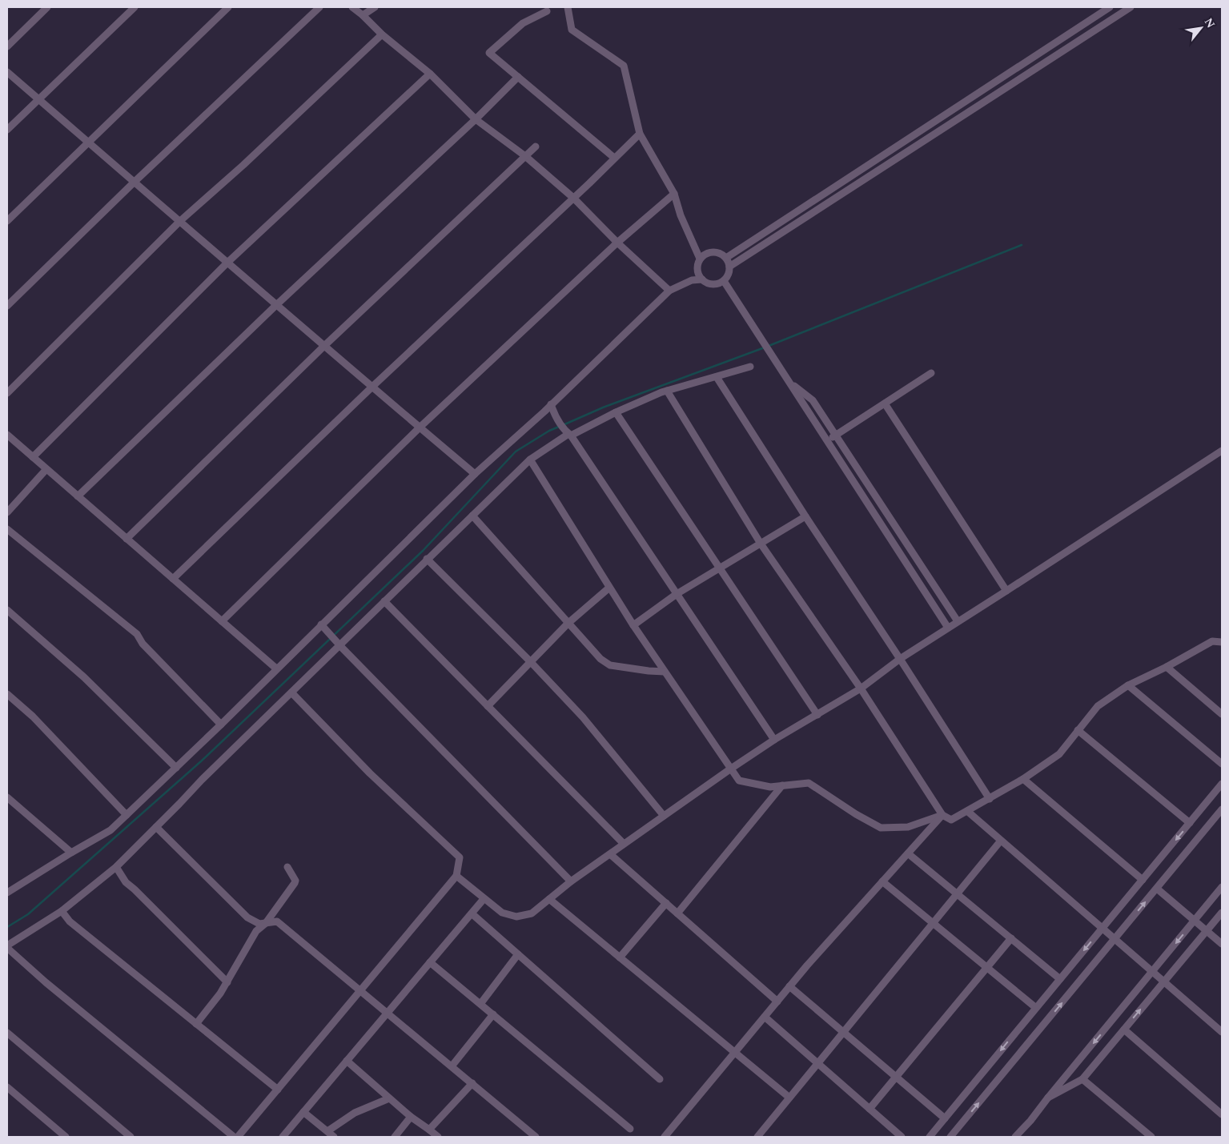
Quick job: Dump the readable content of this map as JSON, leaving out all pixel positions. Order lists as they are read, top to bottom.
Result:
{
  "north": "top right"
}
